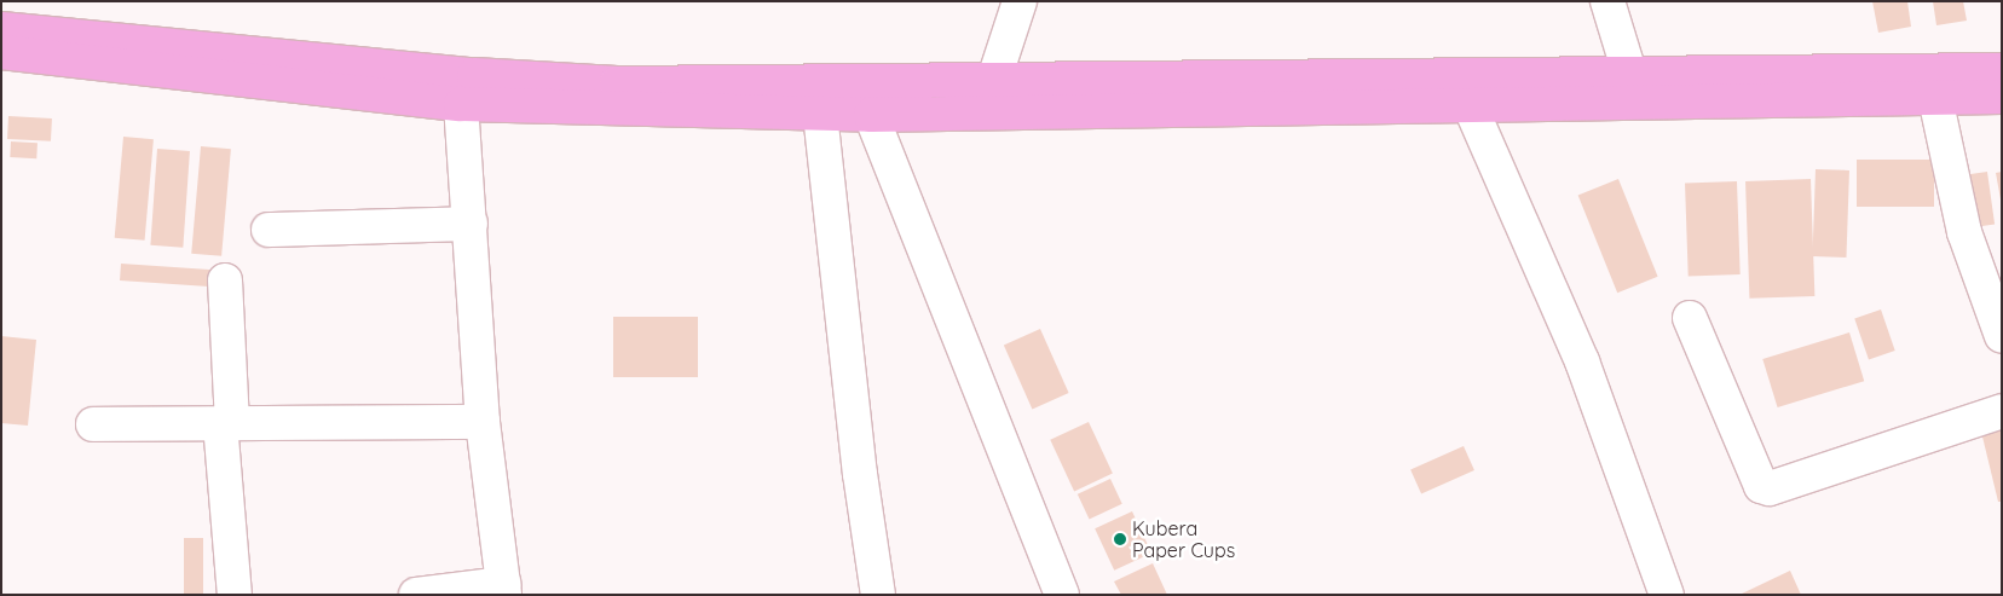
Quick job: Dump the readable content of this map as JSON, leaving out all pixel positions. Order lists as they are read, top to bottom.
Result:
{
  "places": ["Kubera Paper Cups"]
}
